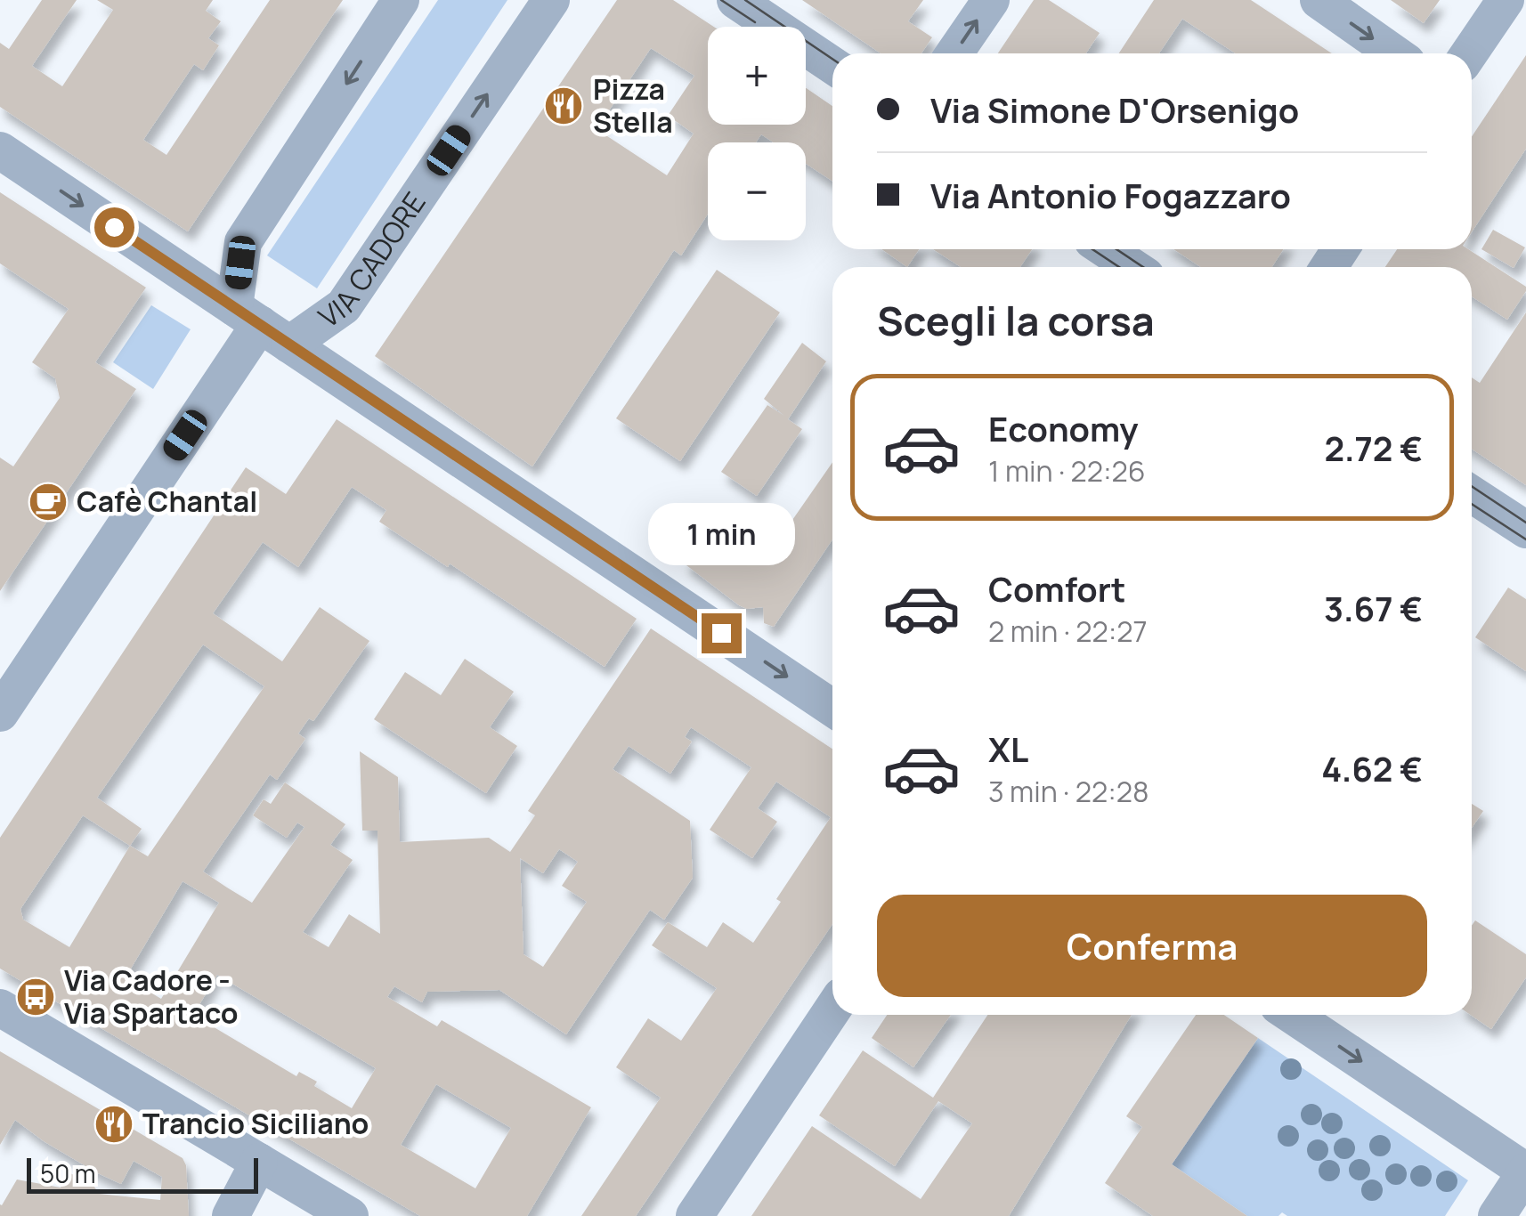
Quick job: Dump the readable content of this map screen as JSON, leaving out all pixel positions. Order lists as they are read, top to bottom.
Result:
{
  "streets": {
    "street": ["VIA CADORE"]
  },
  "places": {
    "restaurant": ["Pizza Stella", "Trancio Siciliano"],
    "cafe": ["Cafè Chantal"],
    "bus stop": ["Via Cadore - Via Spartaco"]
  },
  "scale_bar": "50 m",
  "page": {
    "map_buttons": ["+", "−"],
    "banner": ["Via Simone D'Orsenigo", "Via Antonio Fogazzaro"],
    "heading": "Scegli la corsa",
    "list": [
      {
        "name": "Economy",
        "note": "1 min · 22:26",
        "value": "2.72 €"
      },
      {
        "name": "Comfort",
        "note": "2 min · 22:27",
        "value": "3.67 €"
      },
      {
        "name": "XL",
        "note": "3 min · 22:28",
        "value": "4.62 €"
      }
    ],
    "bubble": "1 min",
    "buttons": "Conferma",
    "scale": "50 m"
  }
}
